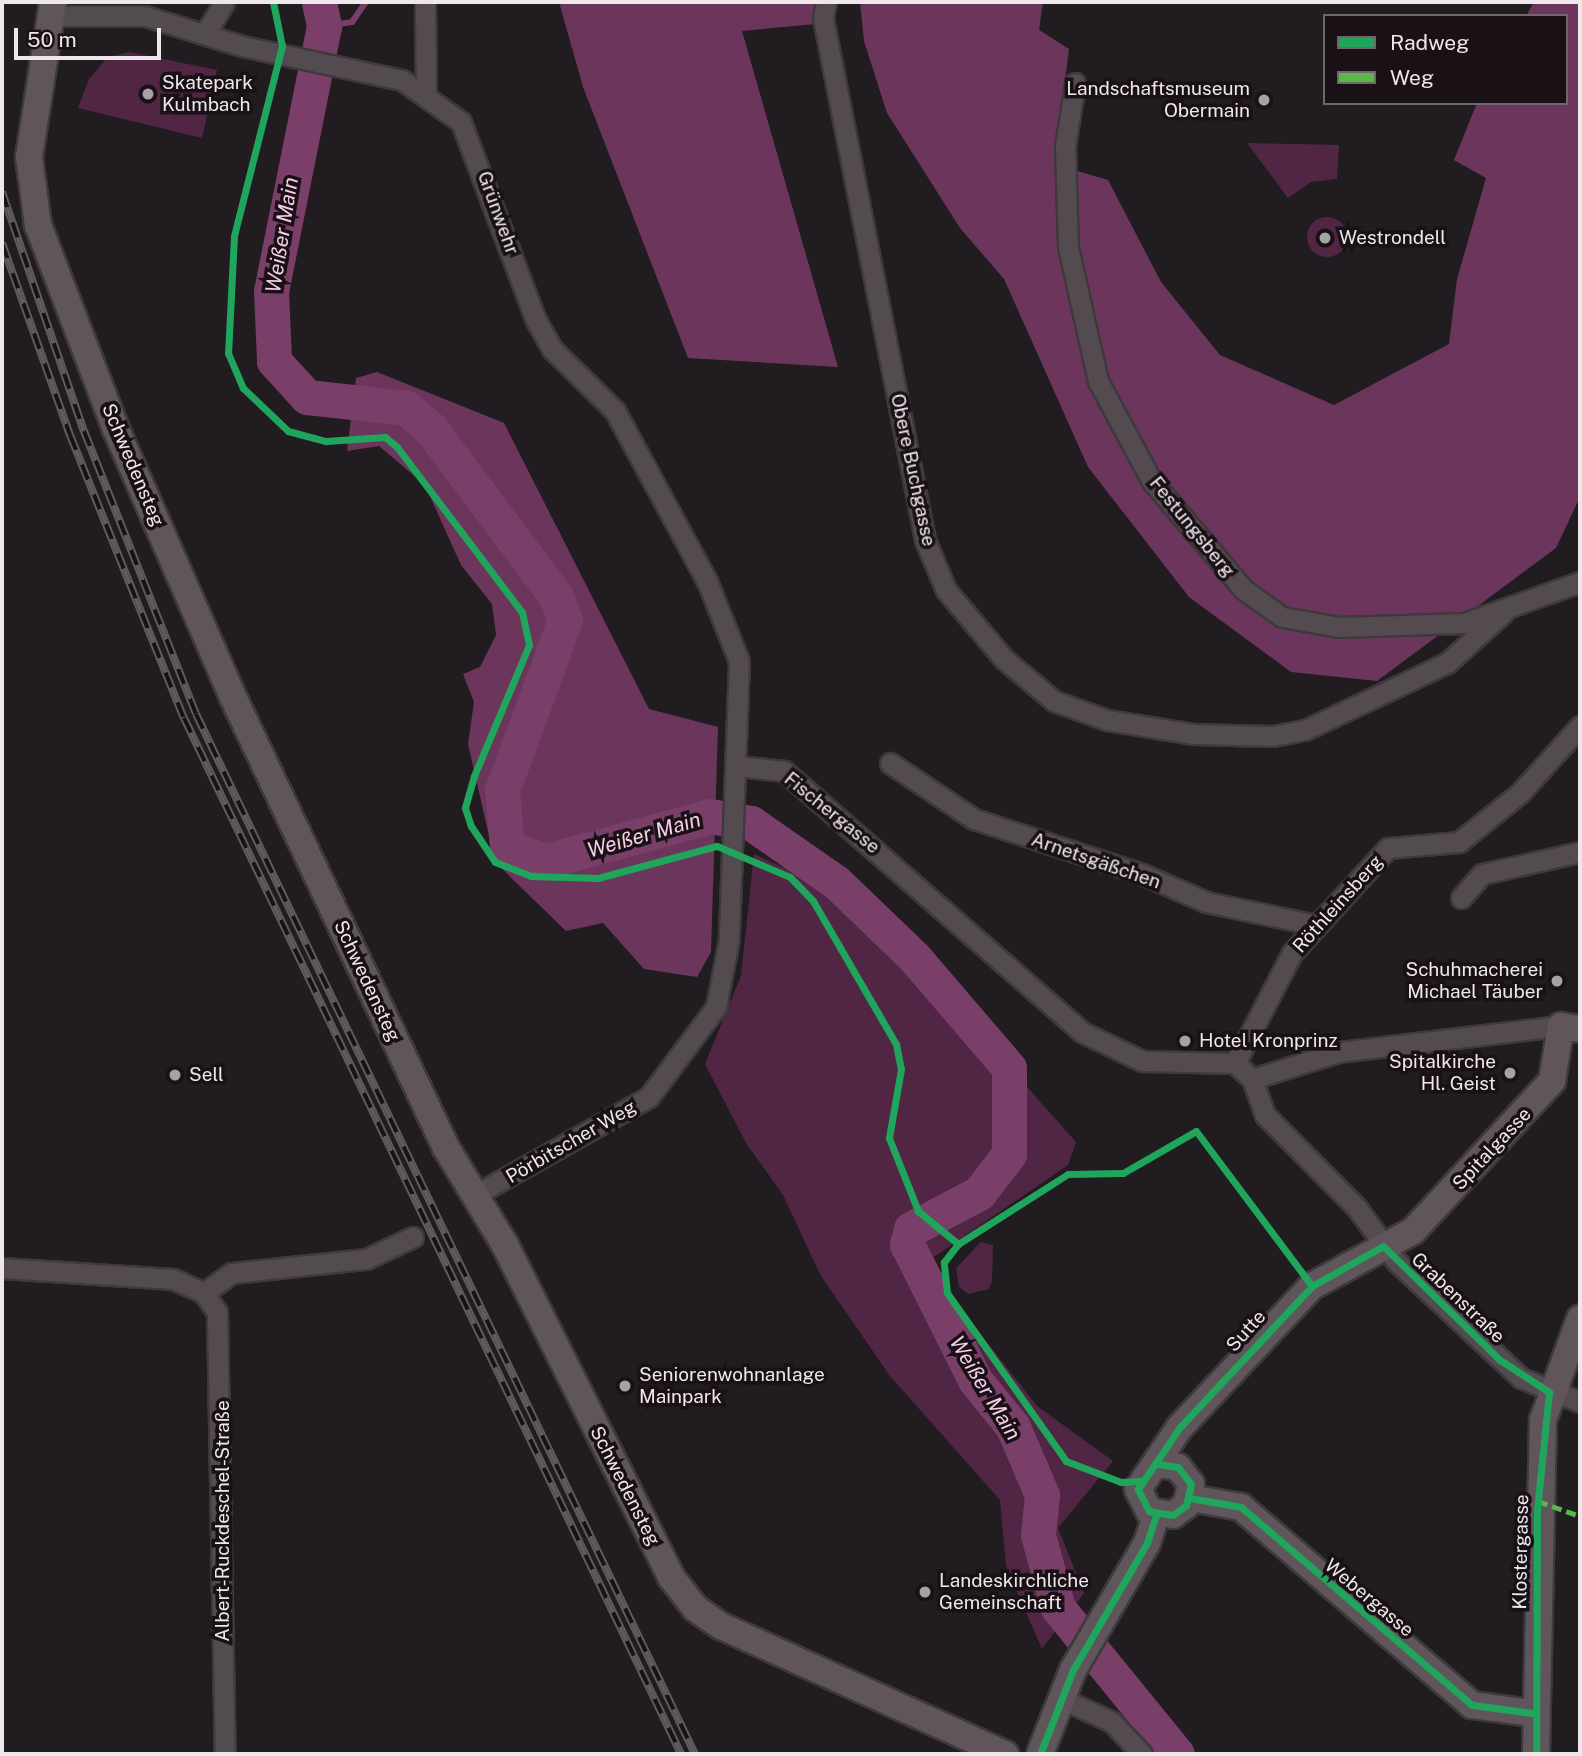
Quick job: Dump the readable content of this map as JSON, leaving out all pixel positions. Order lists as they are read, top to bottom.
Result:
{
  "streets": {
    "street": [
      "Grünwehr",
      "Schwedensteg",
      "Obere Buchgasse",
      "Festungsberg",
      "Fischergasse",
      "Arnetsgäßchen",
      "Röthleinsberg",
      "Pörbitscher Weg",
      "Spitalgasse",
      "Grabenstraße",
      "Sutte",
      "Albert-Ruckdeschel-Straße",
      "Klostergasse",
      "Webergasse"
    ]
  },
  "crossings": [
    ["Grünwehr", "Fischergasse"],
    ["Grünwehr", "Pörbitscher Weg"],
    ["Schwedensteg", "Pörbitscher Weg"],
    ["Obere Buchgasse", "Festungsberg"],
    ["Fischergasse", "Röthleinsberg"],
    ["Fischergasse", "Pörbitscher Weg"],
    ["Fischergasse", "Grabenstraße"],
    ["Arnetsgäßchen", "Röthleinsberg"],
    ["Röthleinsberg", "Grabenstraße"],
    ["Spitalgasse", "Grabenstraße"],
    ["Spitalgasse", "Sutte"],
    ["Grabenstraße", "Sutte"],
    ["Grabenstraße", "Klostergasse"],
    ["Sutte", "Webergasse"],
    ["Klostergasse", "Webergasse"]
  ],
  "water": ["Weißer Main"],
  "places": [
    "Skatepark Kulmbach",
    "Landschaftsmuseum Obermain",
    "Westrondell",
    "Schuhmacherei Michael Täuber",
    "Hotel Kronprinz",
    "Spitalkirche Hl. Geist",
    "Sell",
    "Seniorenwohnanlage Mainpark",
    "Landeskirchliche Gemeinschaft"
  ],
  "legend": ["Radweg", "Weg"],
  "scale_bar": "50 m"
}
